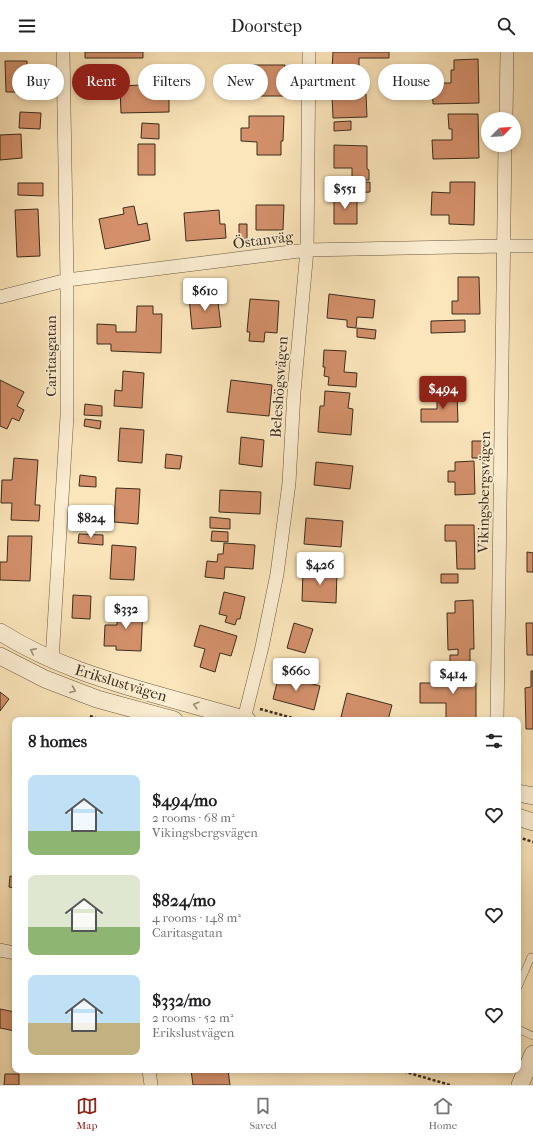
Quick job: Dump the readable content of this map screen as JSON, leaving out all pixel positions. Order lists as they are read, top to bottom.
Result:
{
  "streets": {
    "street": [
      "Östanväg",
      "Caritasgatan",
      "Beleshögsvägen",
      "Vikingsbergsvägen",
      "Erikslustvägen"
    ]
  },
  "crossings": [
    ["Östanväg", "Caritasgatan"],
    ["Östanväg", "Beleshögsvägen"],
    ["Östanväg", "Vikingsbergsvägen"],
    ["Caritasgatan", "Erikslustvägen"]
  ],
  "north": "top right",
  "page": {
    "header": "Doorstep",
    "chip": [
      "Buy",
      "Rent",
      "Filters",
      "New",
      "Apartment",
      "House"
    ],
    "price": [
      "$551",
      "$610",
      "$494",
      "$824",
      "$426",
      "$332",
      "$660",
      "$414"
    ],
    "heading": "8 homes",
    "list": [
      {
        "name": "$494/mo",
        "note": "2 rooms · 68 m² · Vikingsbergsvägen"
      },
      {
        "name": "$824/mo",
        "note": "4 rooms · 148 m² · Caritasgatan"
      },
      {
        "name": "$332/mo",
        "note": "2 rooms · 52 m² · Erikslustvägen"
      }
    ],
    "tabs": ["Map", "Saved", "Home"]
  }
}
